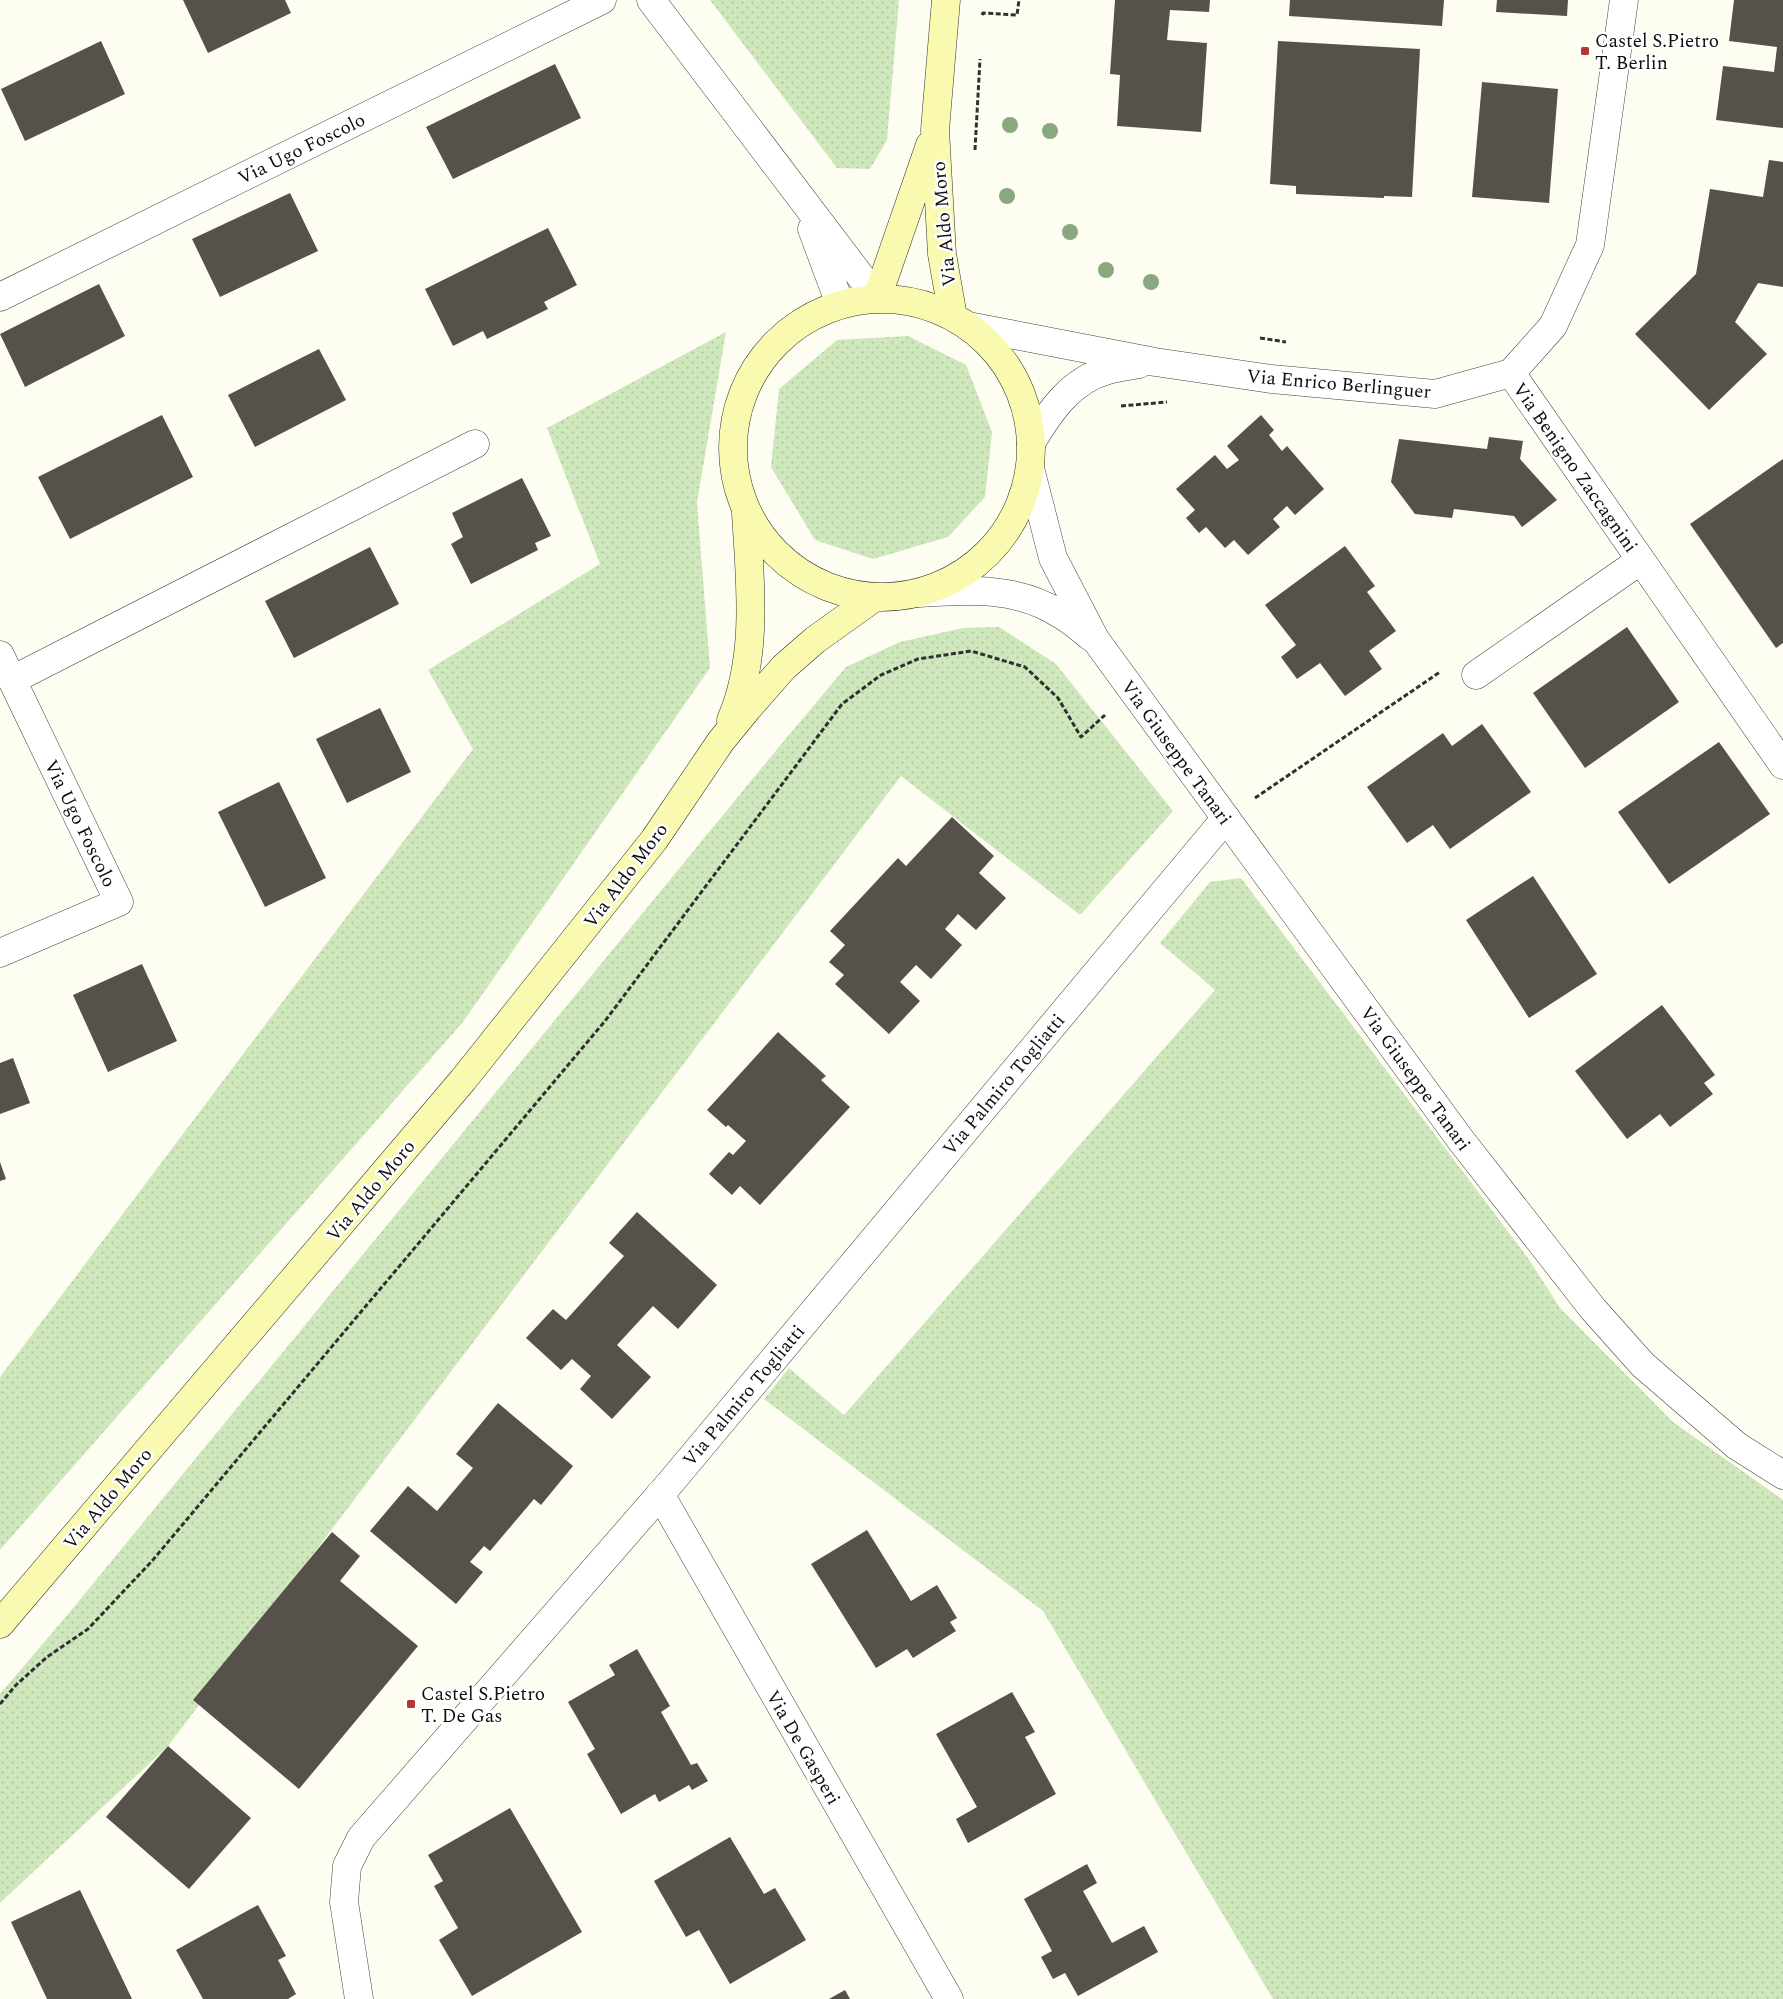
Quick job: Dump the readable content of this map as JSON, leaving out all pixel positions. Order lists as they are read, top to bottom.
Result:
{
  "streets": {
    "main road": ["Via Aldo Moro"],
    "street": [
      "Via Ugo Foscolo",
      "Via Enrico Berlinguer",
      "Via Benigno Zaccagnini",
      "Via Giuseppe Tanari",
      "Via Palmiro Togliatti",
      "Via De Gasperi"
    ]
  },
  "crossings": [
    ["Via Aldo Moro", "Via Enrico Berlinguer"],
    ["Via Enrico Berlinguer", "Via Benigno Zaccagnini"],
    ["Via Enrico Berlinguer", "Via Giuseppe Tanari"],
    ["Via Giuseppe Tanari", "Via Palmiro Togliatti"],
    ["Via Palmiro Togliatti", "Via De Gasperi"]
  ],
  "places": {
    "transit": ["Castel S.Pietro T. Berlin", "Castel S.Pietro T. De Gas"]
  }
}
